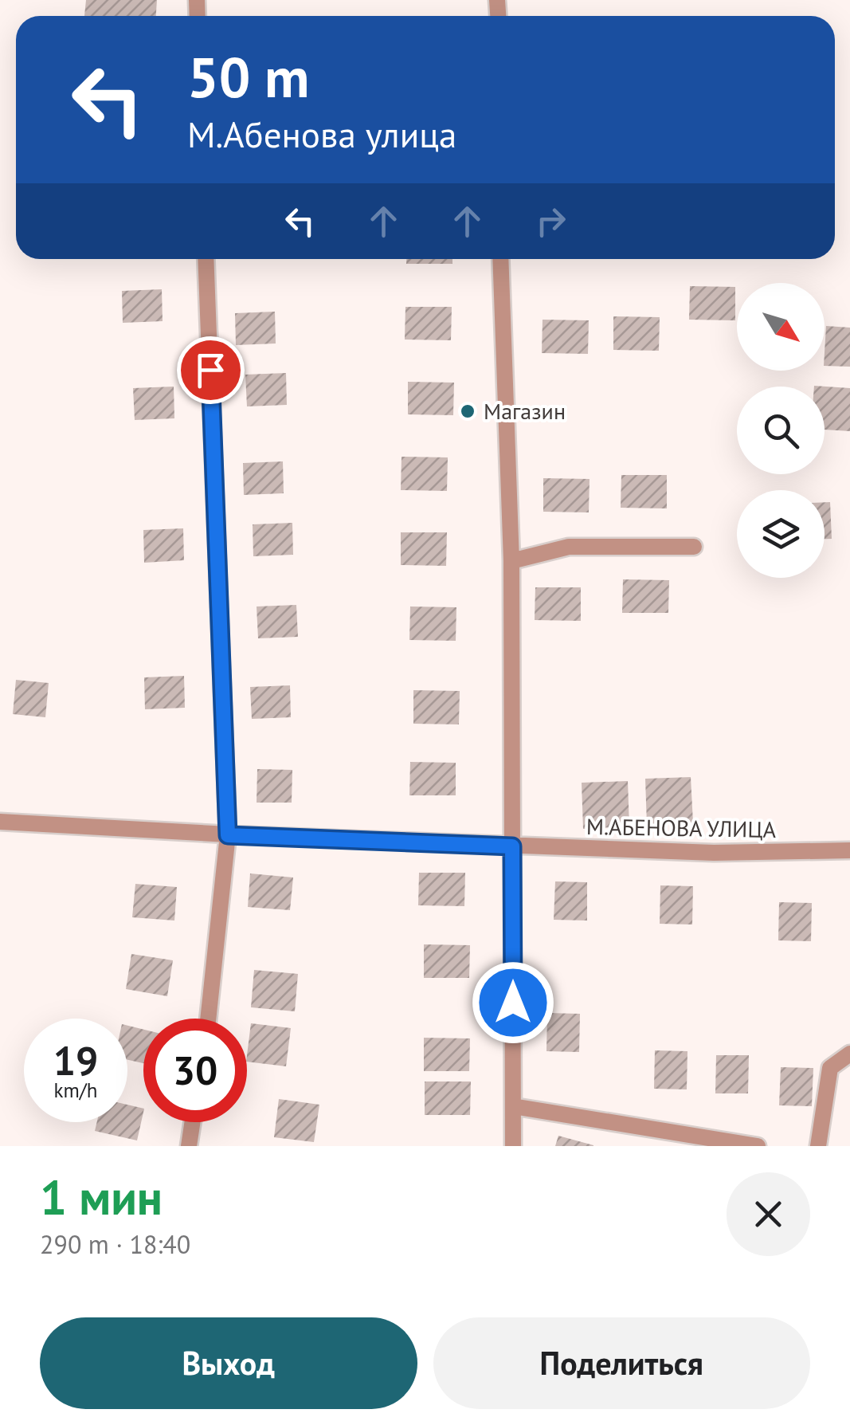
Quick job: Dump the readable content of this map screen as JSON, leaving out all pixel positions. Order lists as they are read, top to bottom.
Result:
{
  "streets": {
    "street": ["М.АБЕНОВА УЛИЦА"]
  },
  "places": ["Магазин"],
  "north": "bottom right",
  "page": {
    "turn": ["50 m", "М.Абенова улица"],
    "speed": "19 km/h",
    "limit": "30",
    "heading": ["1 мин", "290 m · 18:40"],
    "buttons": ["Выход", "Поделиться"]
  }
}
